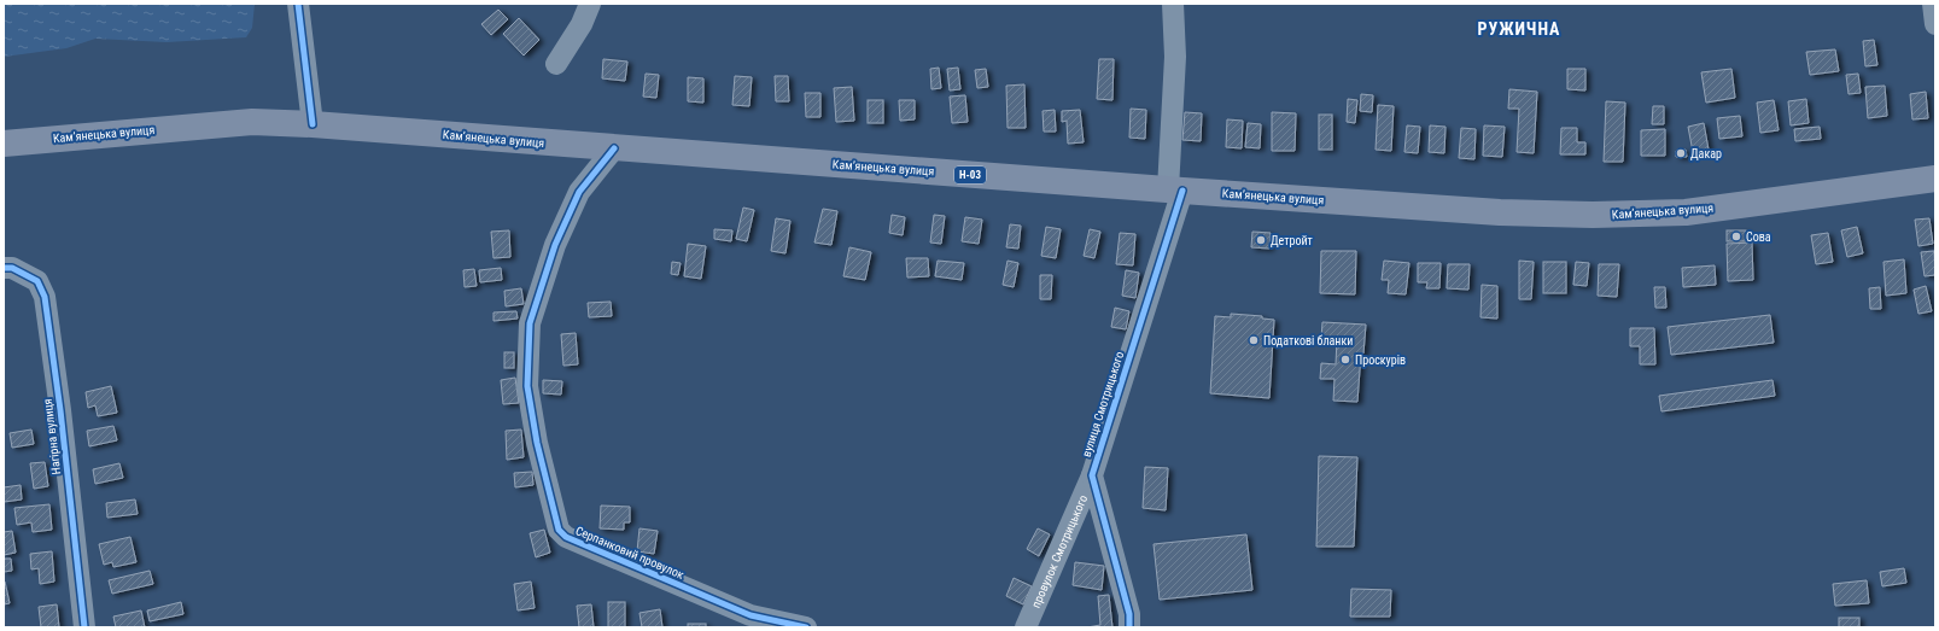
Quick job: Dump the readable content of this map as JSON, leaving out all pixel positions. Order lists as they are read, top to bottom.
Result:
{
  "streets": {
    "main road": ["Камʼянецька вулиця", "Н-03"],
    "street": [
      "вулиця Смотрицького",
      "Нагірна вулиця",
      "провулок Смотрицького",
      "Серпанковий провулок"
    ]
  },
  "crossings": [
    ["Камʼянецька вулиця", "вулиця Смотрицького"],
    ["Камʼянецька вулиця", "Серпанковий провулок"],
    ["вулиця Смотрицького", "провулок Смотрицького"]
  ],
  "districts": ["РУЖИЧНА"],
  "places": [
    "Дакар",
    "Сова",
    "Детройт",
    "Податкові бланки",
    "Проскурів"
  ]
}
